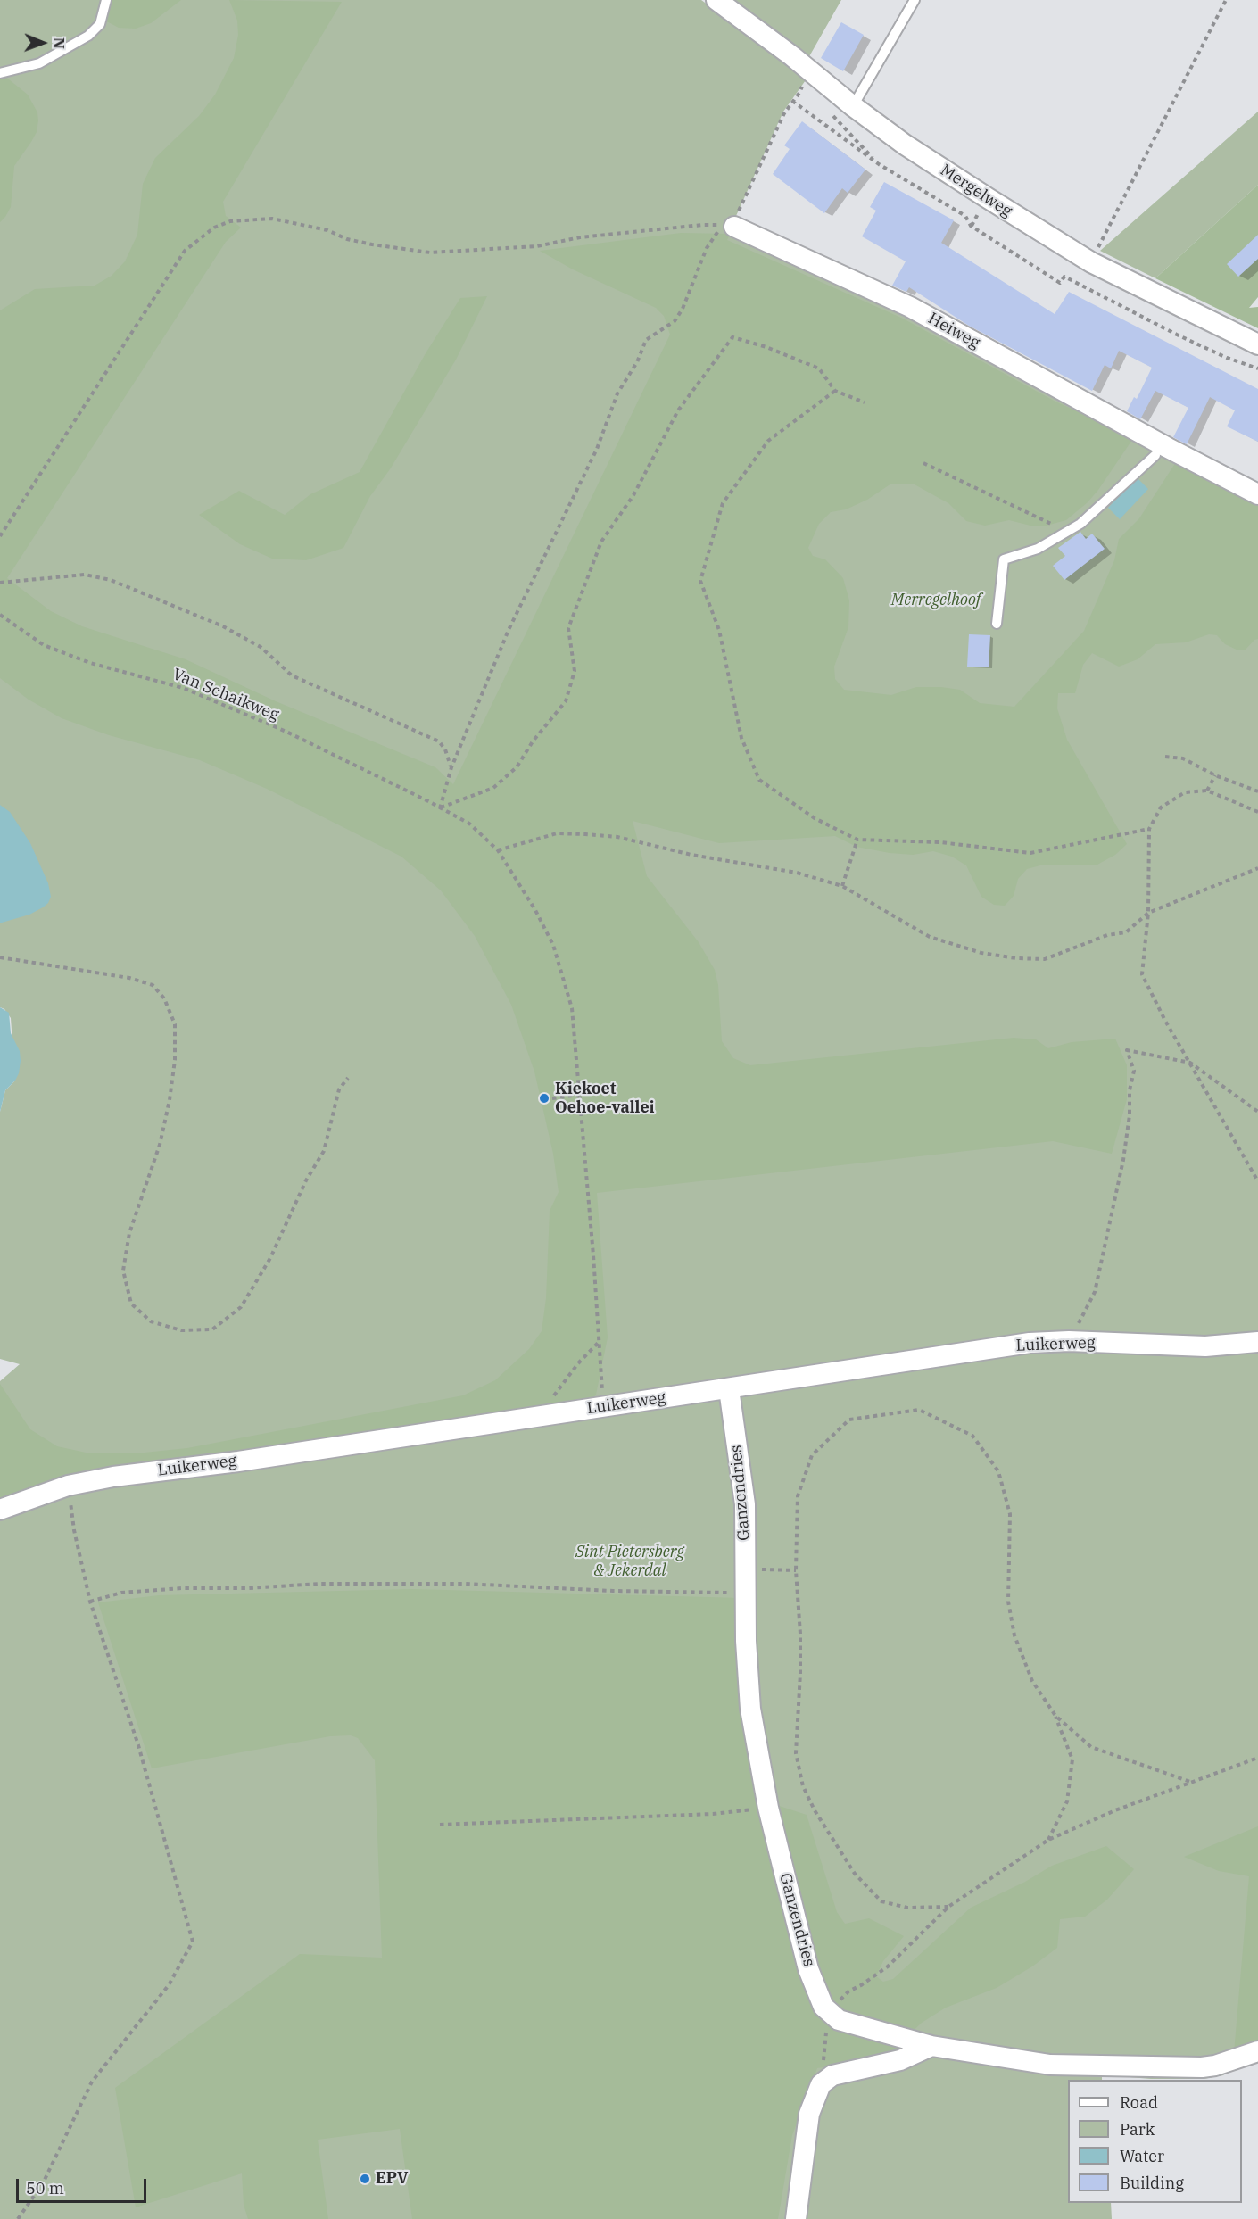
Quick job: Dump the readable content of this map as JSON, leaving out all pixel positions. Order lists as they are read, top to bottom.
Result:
{
  "streets": {
    "street": [
      "Mergelweg",
      "Heiweg",
      "Luikerweg",
      "Ganzendries"
    ],
    "path": ["Van Schaikweg"]
  },
  "crossings": [
    ["Van Schaikweg", "Luikerweg"],
    ["Luikerweg", "Ganzendries"]
  ],
  "parks": ["Merregelhoof", "Sint Pietersberg & Jekerdal"],
  "places": ["Kiekoet Oehoe-vallei", "EPV"],
  "legend": [
    "Road",
    "Park",
    "Water",
    "Building"
  ],
  "scale_bar": "50 m",
  "north": "right"
}
